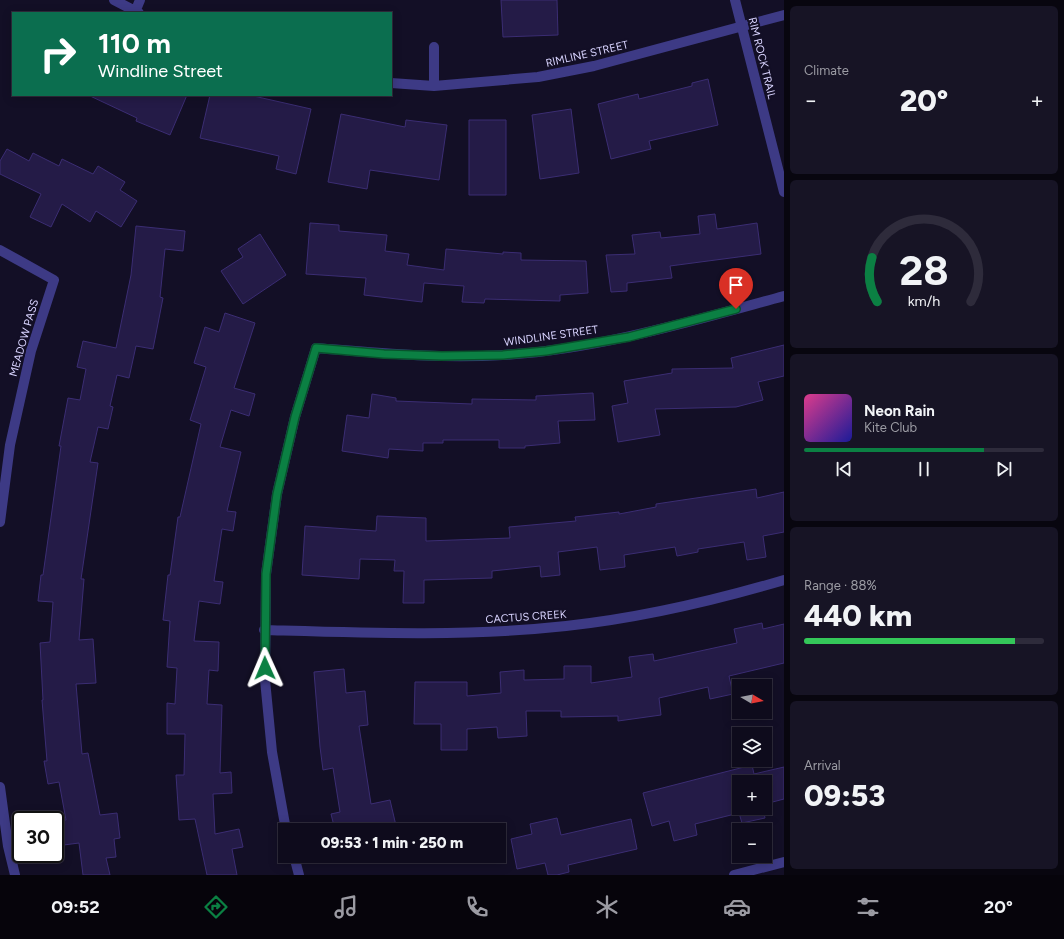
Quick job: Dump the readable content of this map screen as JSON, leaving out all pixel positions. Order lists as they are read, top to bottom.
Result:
{
  "streets": {
    "street": [
      "RIMLINE STREET",
      "RIM ROCK TRAIL",
      "WINDLINE STREET",
      "MEADOW PASS",
      "CACTUS CREEK"
    ]
  },
  "crossings": [
    ["RIMLINE STREET", "RIM ROCK TRAIL"],
    ["WINDLINE STREET", "CACTUS CREEK"]
  ],
  "north": "right",
  "page": {
    "tile": [
      "Climate",
      ["Range · 88%", "440 km"],
      ["Arrival", "09:53"]
    ],
    "turn": ["110 m", "Windline Street"],
    "heat": ["−", "20°", "+"],
    "song": ["Neon Rain", "Kite Club"],
    "map_buttons": ["+", "−"],
    "limit": "30",
    "trip": "09:53 · 1 min · 250 m",
    "tabs": ["09:52", "20°"],
    "gauge": ["28", "km/h"]
  }
}
